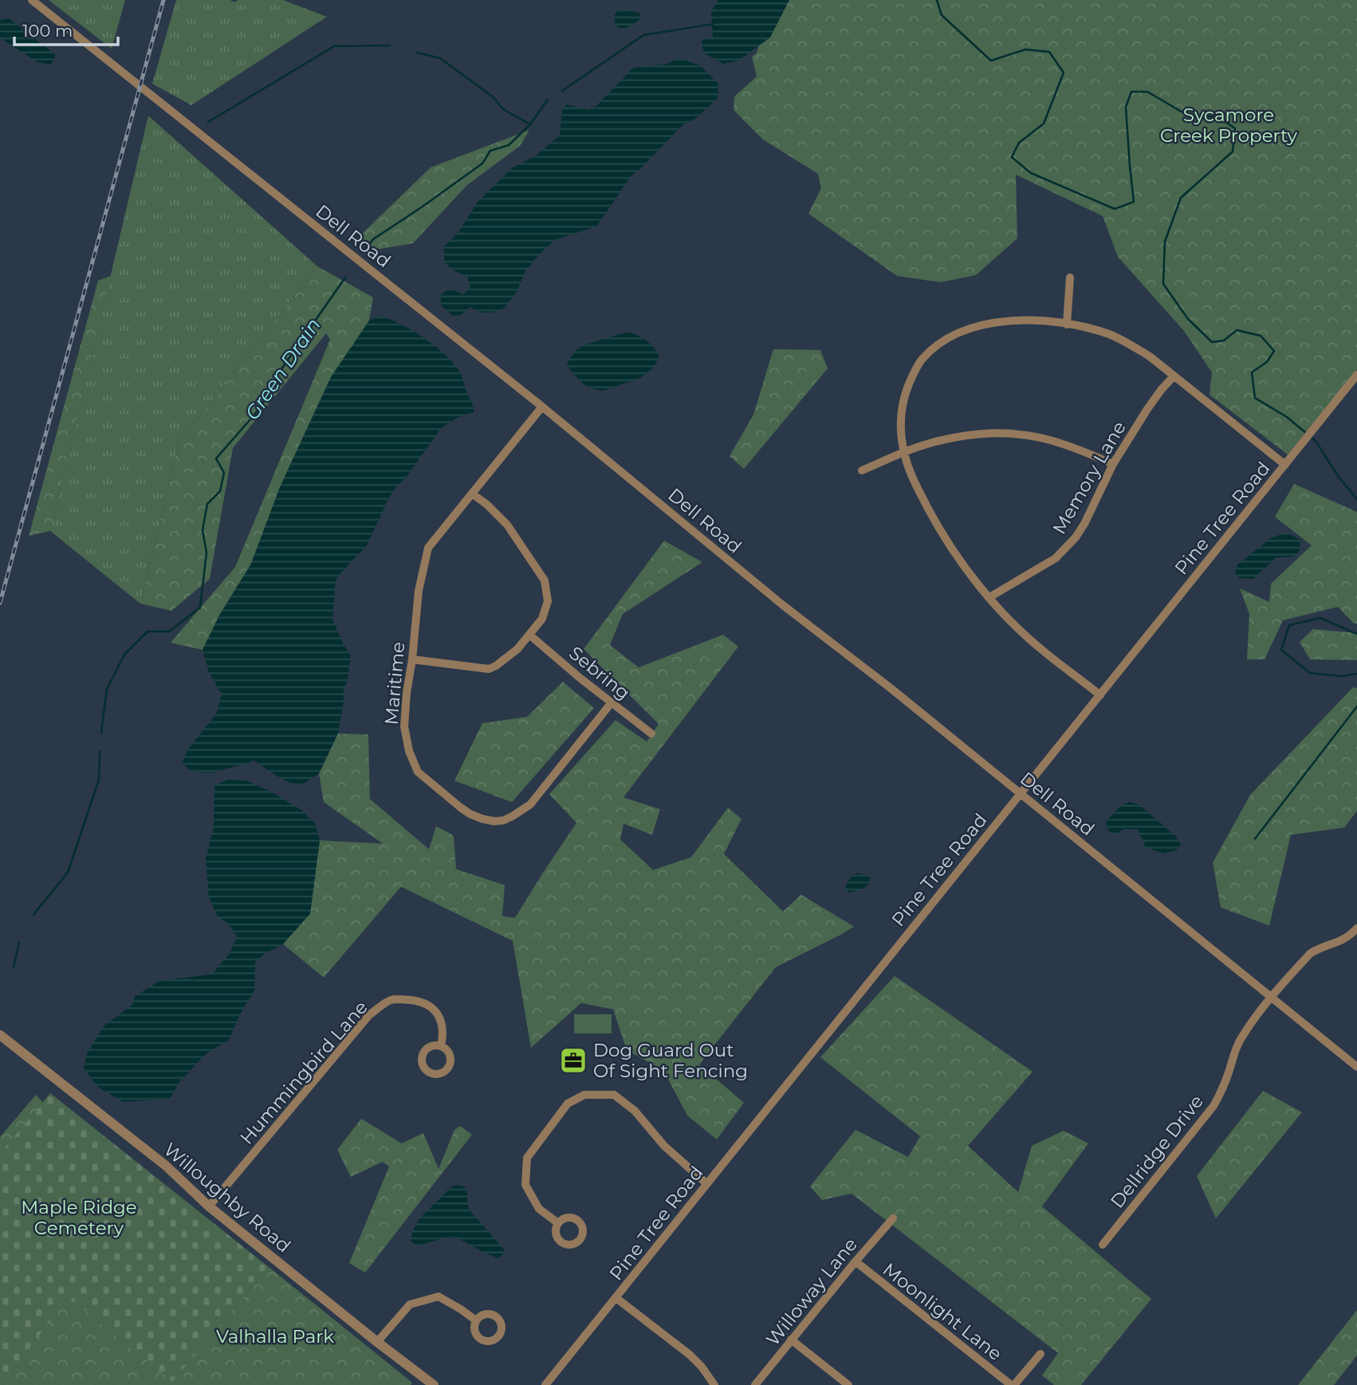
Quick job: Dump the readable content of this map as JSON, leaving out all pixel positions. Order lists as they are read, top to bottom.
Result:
{
  "streets": {
    "street": [
      "Dell Road",
      "Memory Lane",
      "Pine Tree Road",
      "Sebring",
      "Maritime",
      "Hummingbird Lane",
      "Dellridge Drive",
      "Willoughby Road",
      "Willoway Lane",
      "Moonlight Lane"
    ]
  },
  "crossings": [
    ["Dell Road", "Pine Tree Road"],
    ["Dell Road", "Maritime"],
    ["Dell Road", "Dellridge Drive"],
    ["Sebring", "Maritime"],
    ["Hummingbird Lane", "Willoughby Road"],
    ["Willoway Lane", "Moonlight Lane"]
  ],
  "water": ["Green Drain"],
  "parks": ["Sycamore Creek Property", "Maple Ridge Cemetery", "Valhalla Park"],
  "places": {
    "office": ["Dog Guard Out Of Sight Fencing"]
  },
  "scale_bar": "100 m"
}
